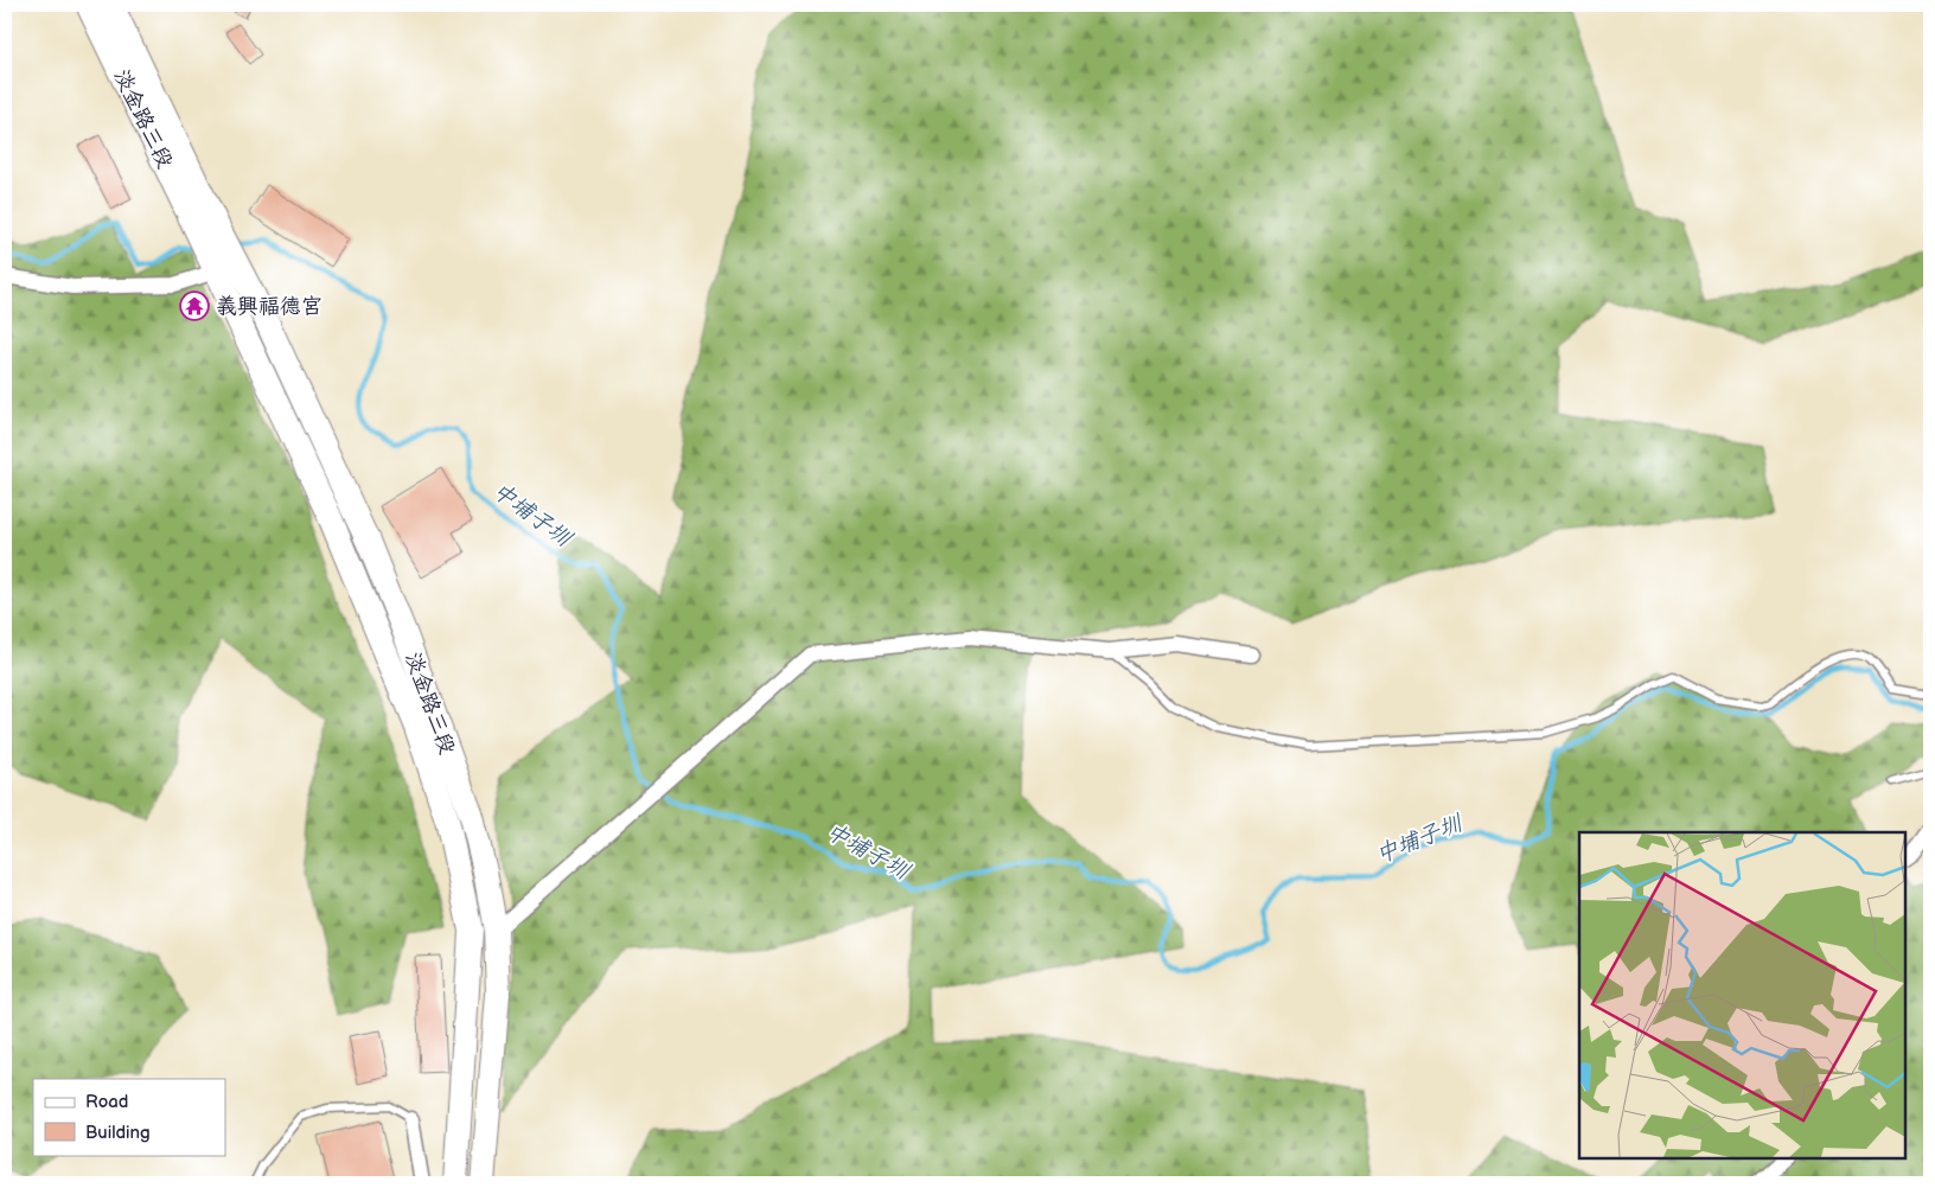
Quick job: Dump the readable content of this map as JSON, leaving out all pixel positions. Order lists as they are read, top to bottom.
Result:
{
  "streets": {
    "main road": ["淡金路三段"]
  },
  "water": ["中埔子圳"],
  "places": {
    "temple": ["義興福德宮"]
  },
  "legend": ["Road", "Building"]
}
